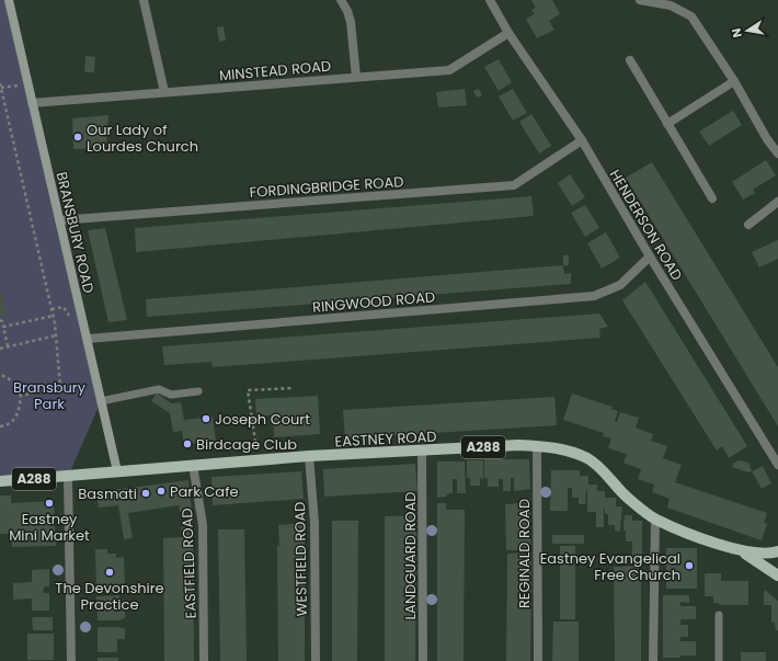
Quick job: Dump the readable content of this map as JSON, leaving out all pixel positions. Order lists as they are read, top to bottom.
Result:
{
  "streets": {
    "main road": ["EASTNEY ROAD", "A288"],
    "street": [
      "MINSTEAD ROAD",
      "FORDINGBRIDGE ROAD",
      "HENDERSON ROAD",
      "BRANSBURY ROAD",
      "RINGWOOD ROAD",
      "REGINALD ROAD",
      "LANDGUARD ROAD",
      "WESTFIELD ROAD",
      "EASTFIELD ROAD"
    ]
  },
  "crossings": [
    ["MINSTEAD ROAD", "HENDERSON ROAD"],
    ["MINSTEAD ROAD", "BRANSBURY ROAD"],
    ["FORDINGBRIDGE ROAD", "HENDERSON ROAD"],
    ["FORDINGBRIDGE ROAD", "BRANSBURY ROAD"],
    ["HENDERSON ROAD", "RINGWOOD ROAD"],
    ["BRANSBURY ROAD", "RINGWOOD ROAD"],
    ["BRANSBURY ROAD", "EASTNEY ROAD"],
    ["EASTNEY ROAD", "REGINALD ROAD"],
    ["EASTNEY ROAD", "LANDGUARD ROAD"],
    ["EASTNEY ROAD", "WESTFIELD ROAD"],
    ["EASTNEY ROAD", "EASTFIELD ROAD"]
  ],
  "parks": ["Bransbury Park"],
  "places": [
    "Our Lady of Lourdes Church",
    "Joseph Court",
    "Birdcage Club",
    "Park Cafe",
    "Basmati",
    "Eastney Mini Market",
    "Eastney Evangelical Free Church",
    "The Devonshire Practice"
  ],
  "north": "left"
}
